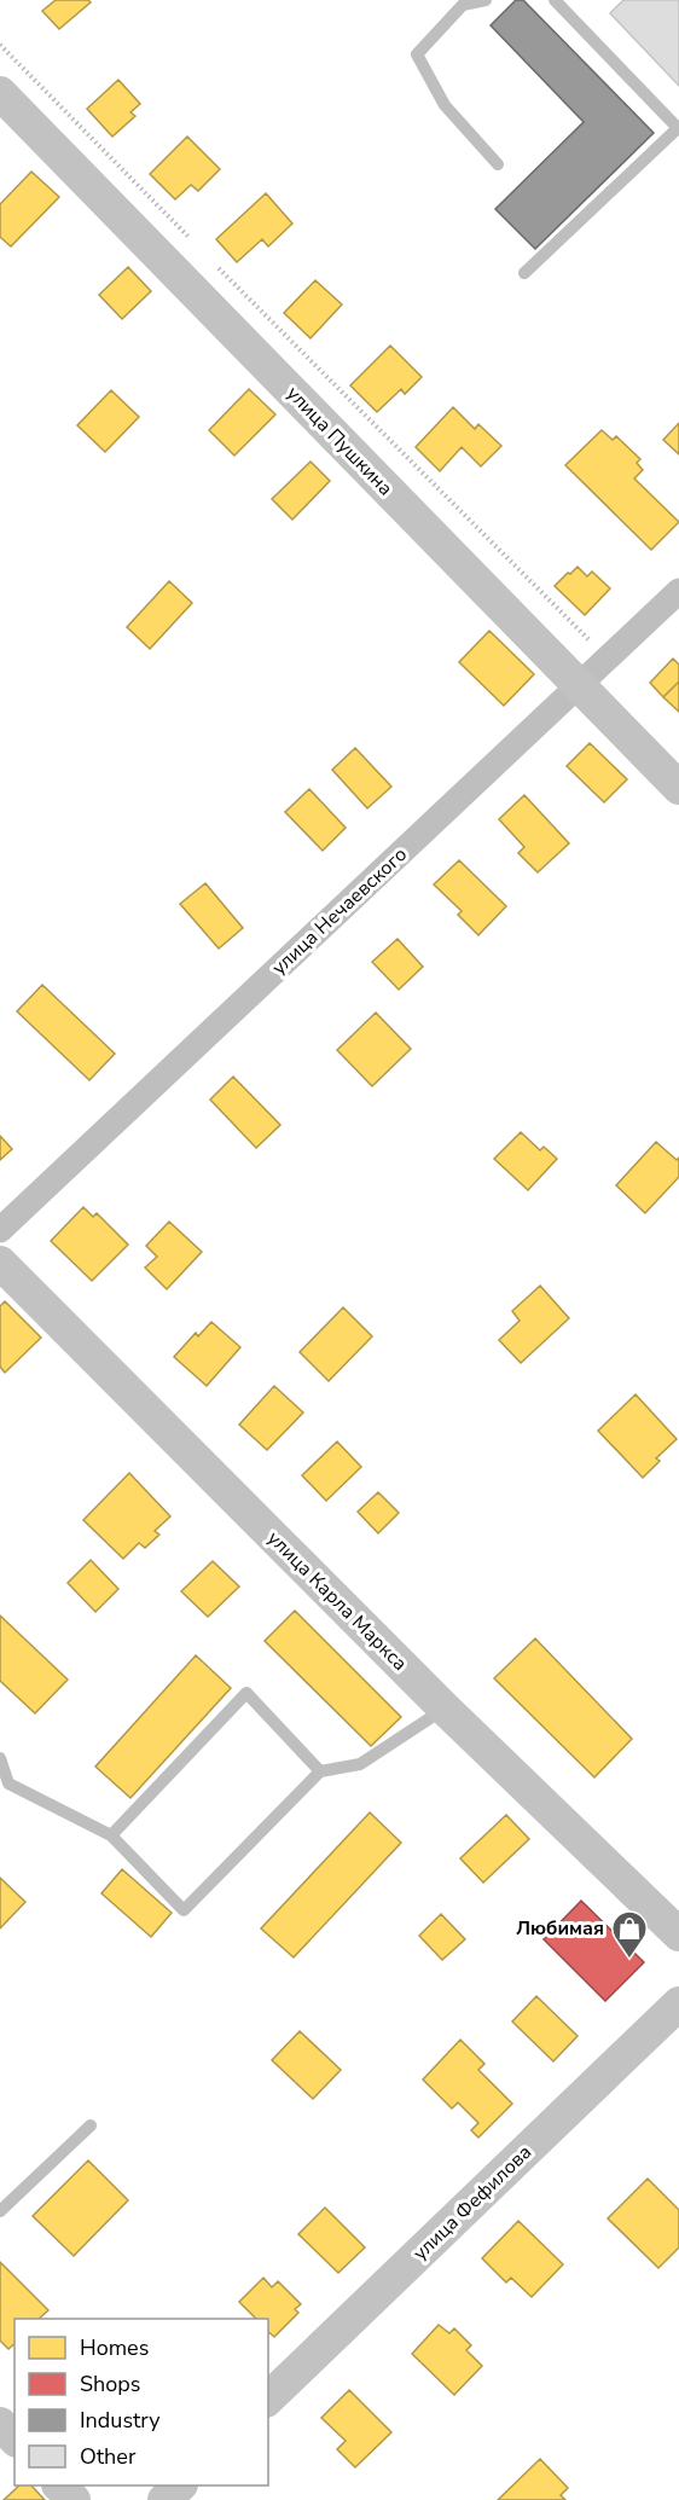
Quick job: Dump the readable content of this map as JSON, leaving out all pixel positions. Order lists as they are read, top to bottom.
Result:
{
  "streets": {
    "main road": ["улица Пушкина", "улица Карла Маркса", "улица Фефилова"],
    "street": ["улица Нечаевского"]
  },
  "crossings": [
    ["улица Пушкина", "улица Нечаевского"]
  ],
  "places": {
    "shop": ["Любимая"]
  },
  "legend": [
    "Homes",
    "Shops",
    "Industry",
    "Other"
  ]
}
